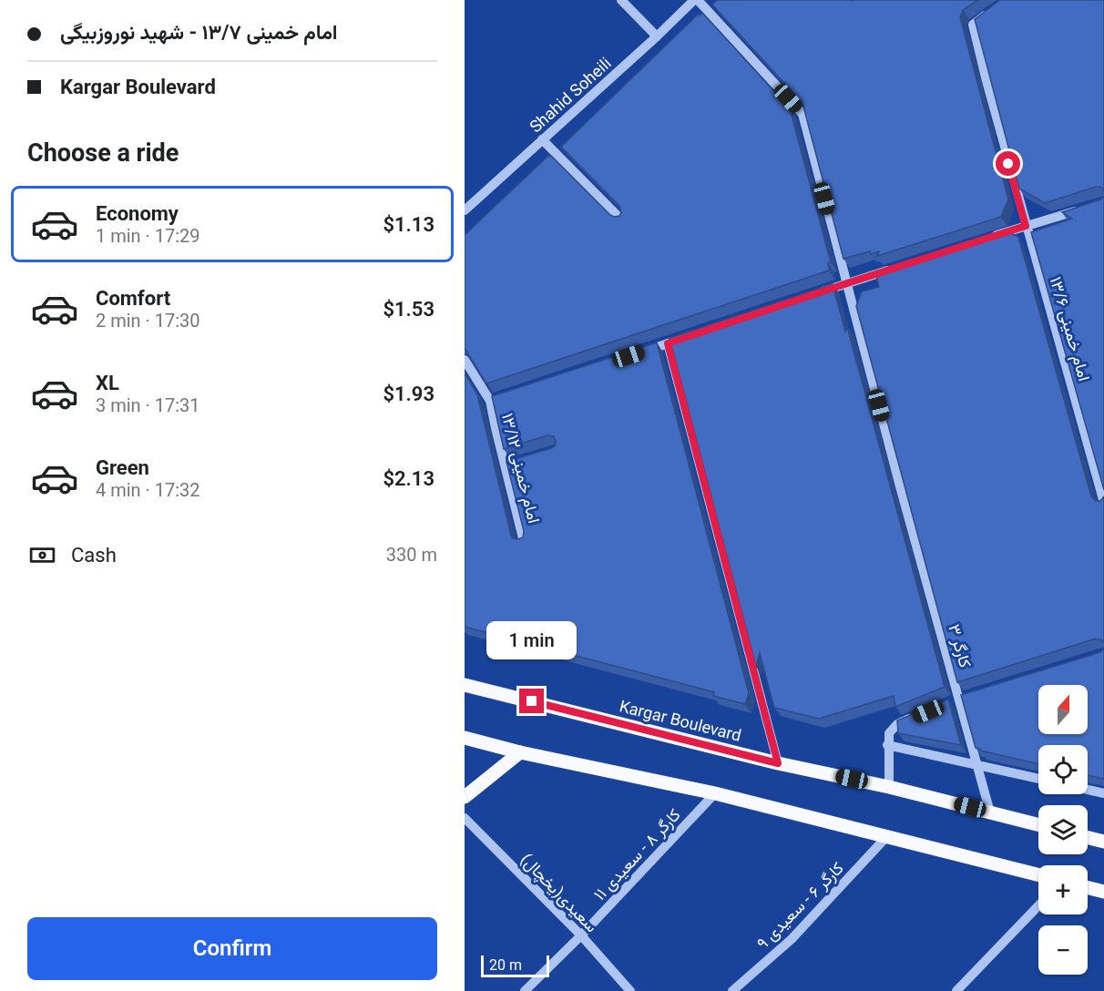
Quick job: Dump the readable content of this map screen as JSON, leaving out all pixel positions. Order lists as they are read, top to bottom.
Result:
{
  "streets": {
    "main road": ["Kargar Boulevard"],
    "street": [
      "Shahid Soheili",
      "امام خمینی ۱۳/۶",
      "امام خمینی ۱۳/۱۲",
      "کارگر ۳",
      "کارگر ۸ - سعیدی ۱۱",
      "سعیدی(یخچال)",
      "کارگر ۶ - سعیدی ۹"
    ]
  },
  "crossings": [
    ["Shahid Soheili", "کارگر ۳"],
    ["کارگر ۳", "Kargar Boulevard"],
    ["کارگر ۸ - سعیدی ۱۱", "سعیدی(یخچال)"]
  ],
  "scale_bar": "20 m",
  "north": "top",
  "page": {
    "banner": ["امام خمینی ۱۳/۷ - شهید نوروزبیگی", "Kargar Boulevard"],
    "heading": "Choose a ride",
    "list": [
      {
        "name": "Economy",
        "note": "1 min · 17:29",
        "value": "$1.13"
      },
      {
        "name": "Comfort",
        "note": "2 min · 17:30",
        "value": "$1.53"
      },
      {
        "name": "XL",
        "note": "3 min · 17:31",
        "value": "$1.93"
      },
      {
        "name": "Green",
        "note": "4 min · 17:32",
        "value": "$2.13"
      }
    ],
    "pay": ["Cash", "330 m"],
    "bubble": "1 min",
    "map_buttons": ["+", "−"],
    "buttons": "Confirm",
    "scale": "20 m"
  }
}
